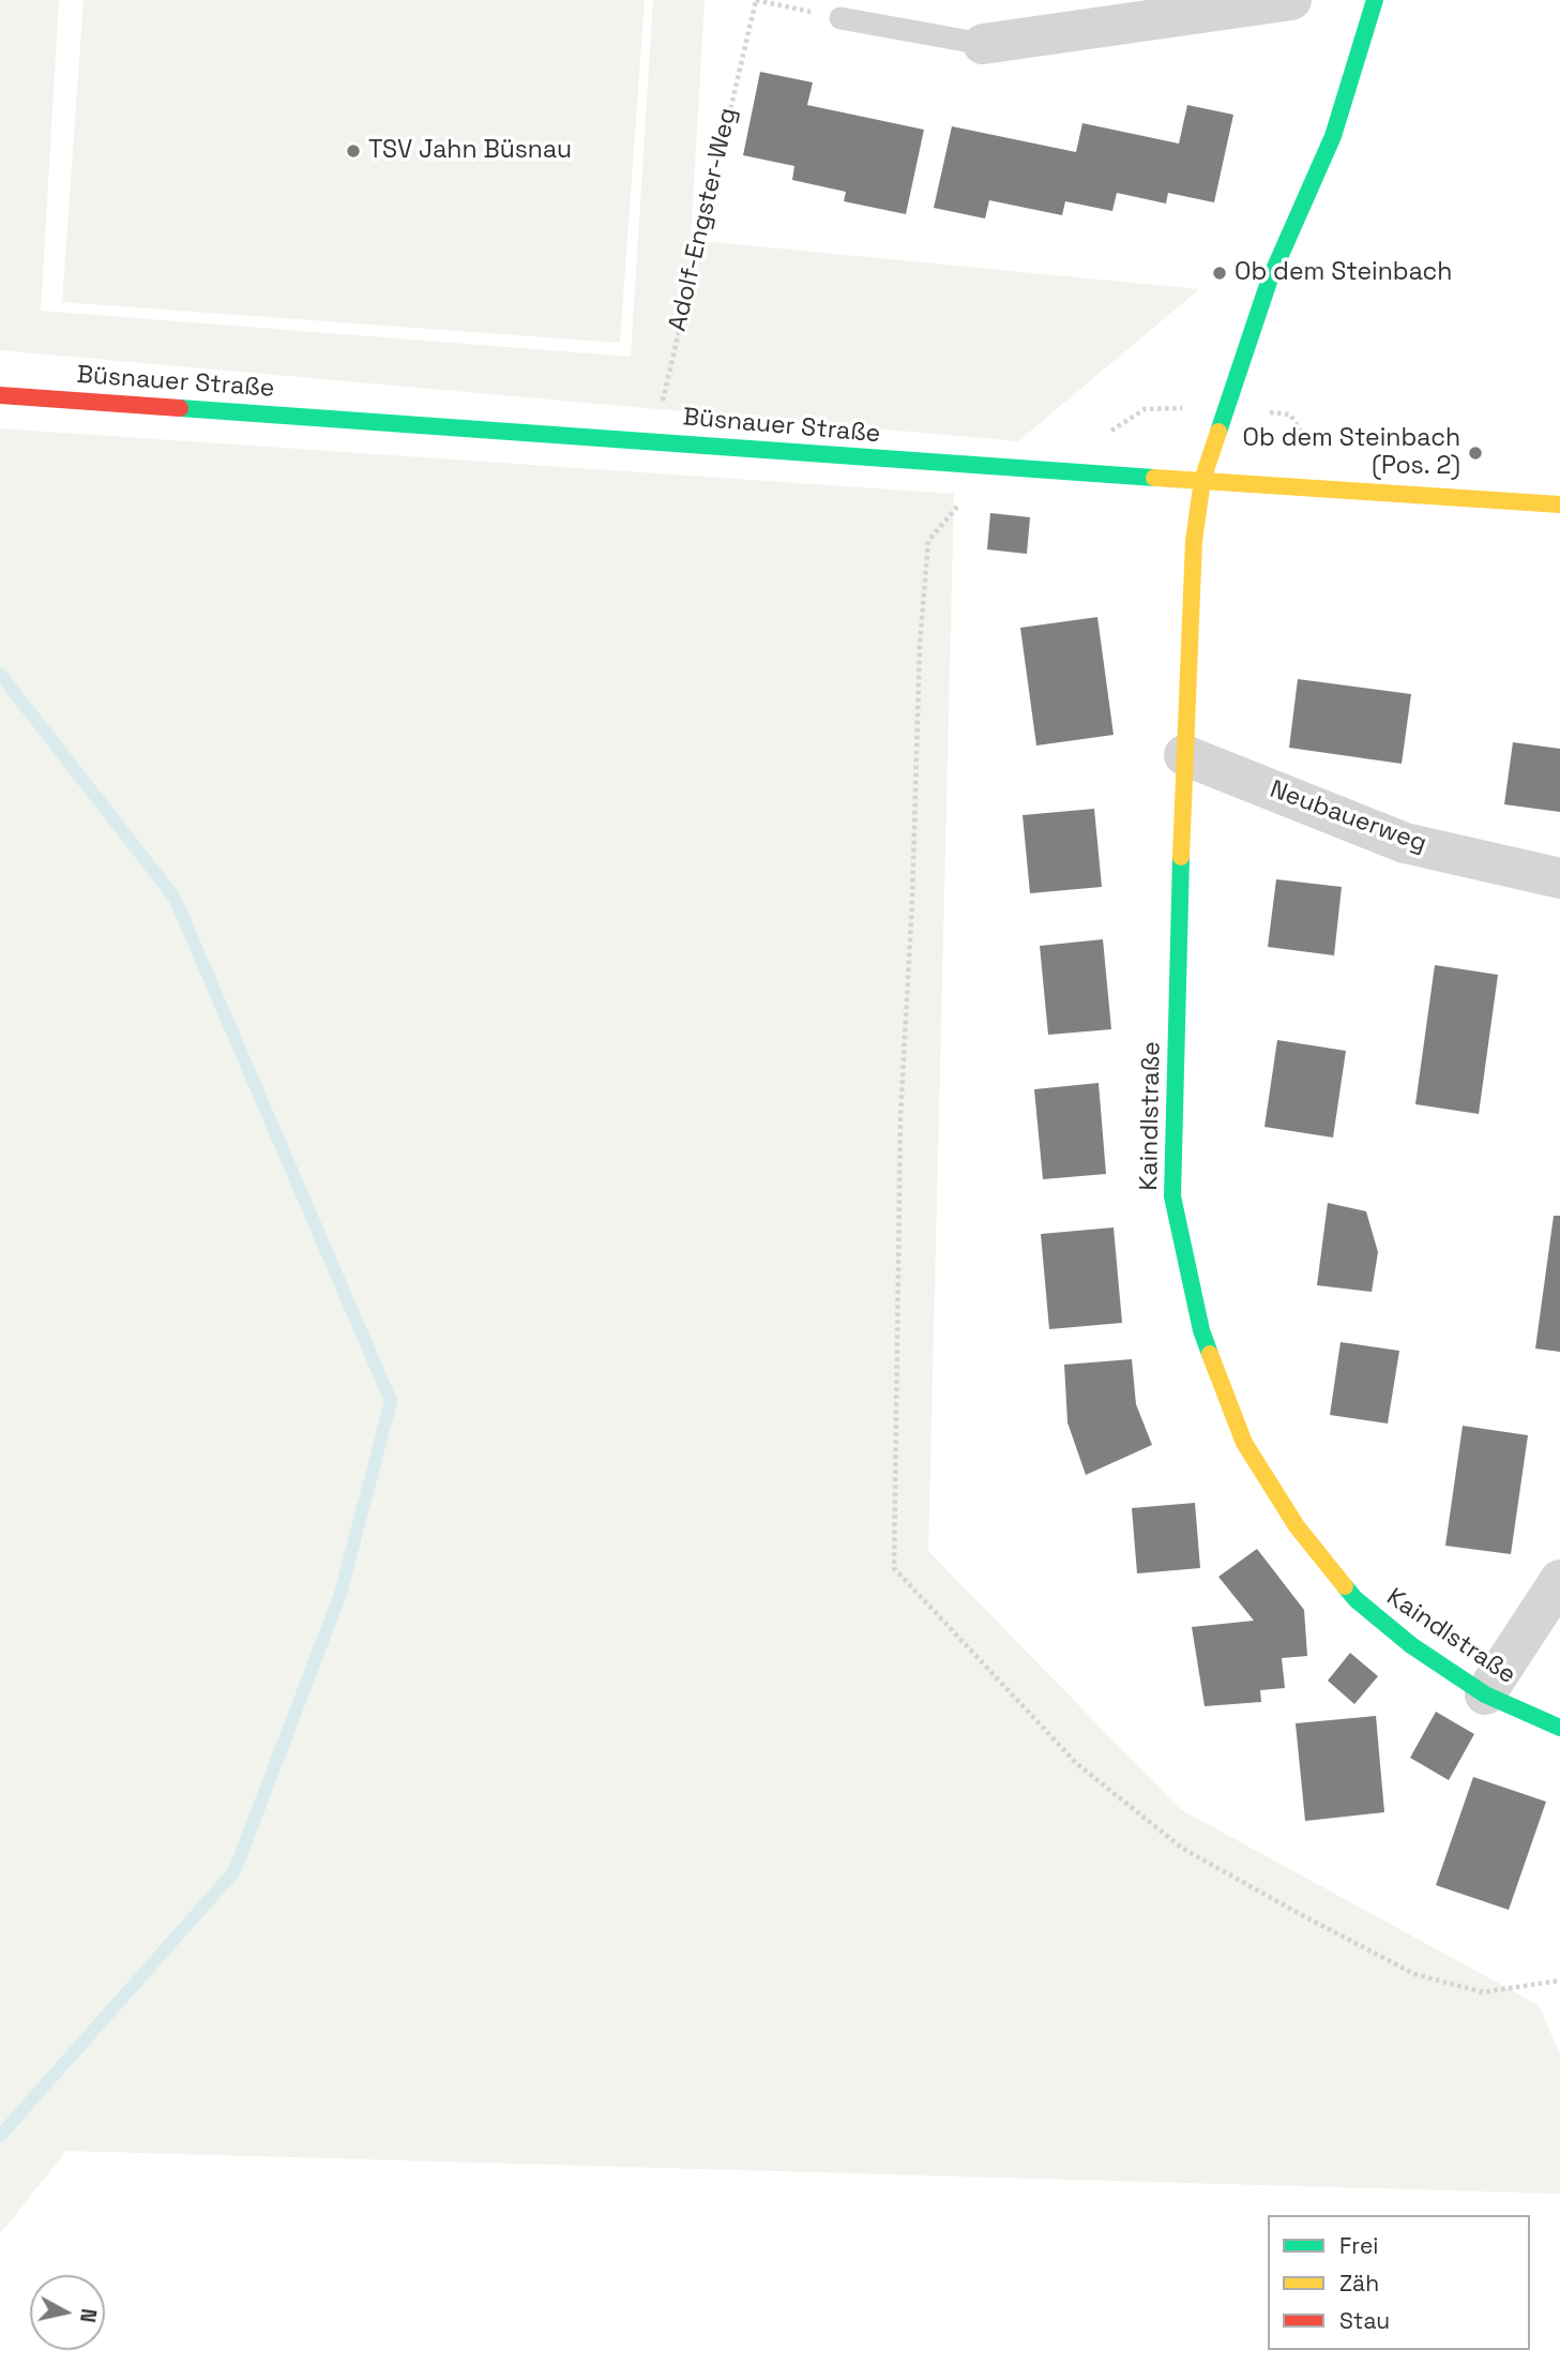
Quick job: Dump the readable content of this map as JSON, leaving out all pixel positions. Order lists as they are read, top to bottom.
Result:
{
  "streets": {
    "street": ["Büsnauer Straße", "Neubauerweg", "Kaindlstraße"],
    "path": ["Adolf-Engster-Weg"]
  },
  "crossings": [
    ["Adolf-Engster-Weg", "Büsnauer Straße"],
    ["Büsnauer Straße", "Kaindlstraße"],
    ["Neubauerweg", "Kaindlstraße"]
  ],
  "places": ["TSV Jahn Büsnau", "Ob dem Steinbach", "Ob dem Steinbach (Pos. 2)"],
  "legend": ["Frei", "Zäh", "Stau"],
  "north": "right"
}
